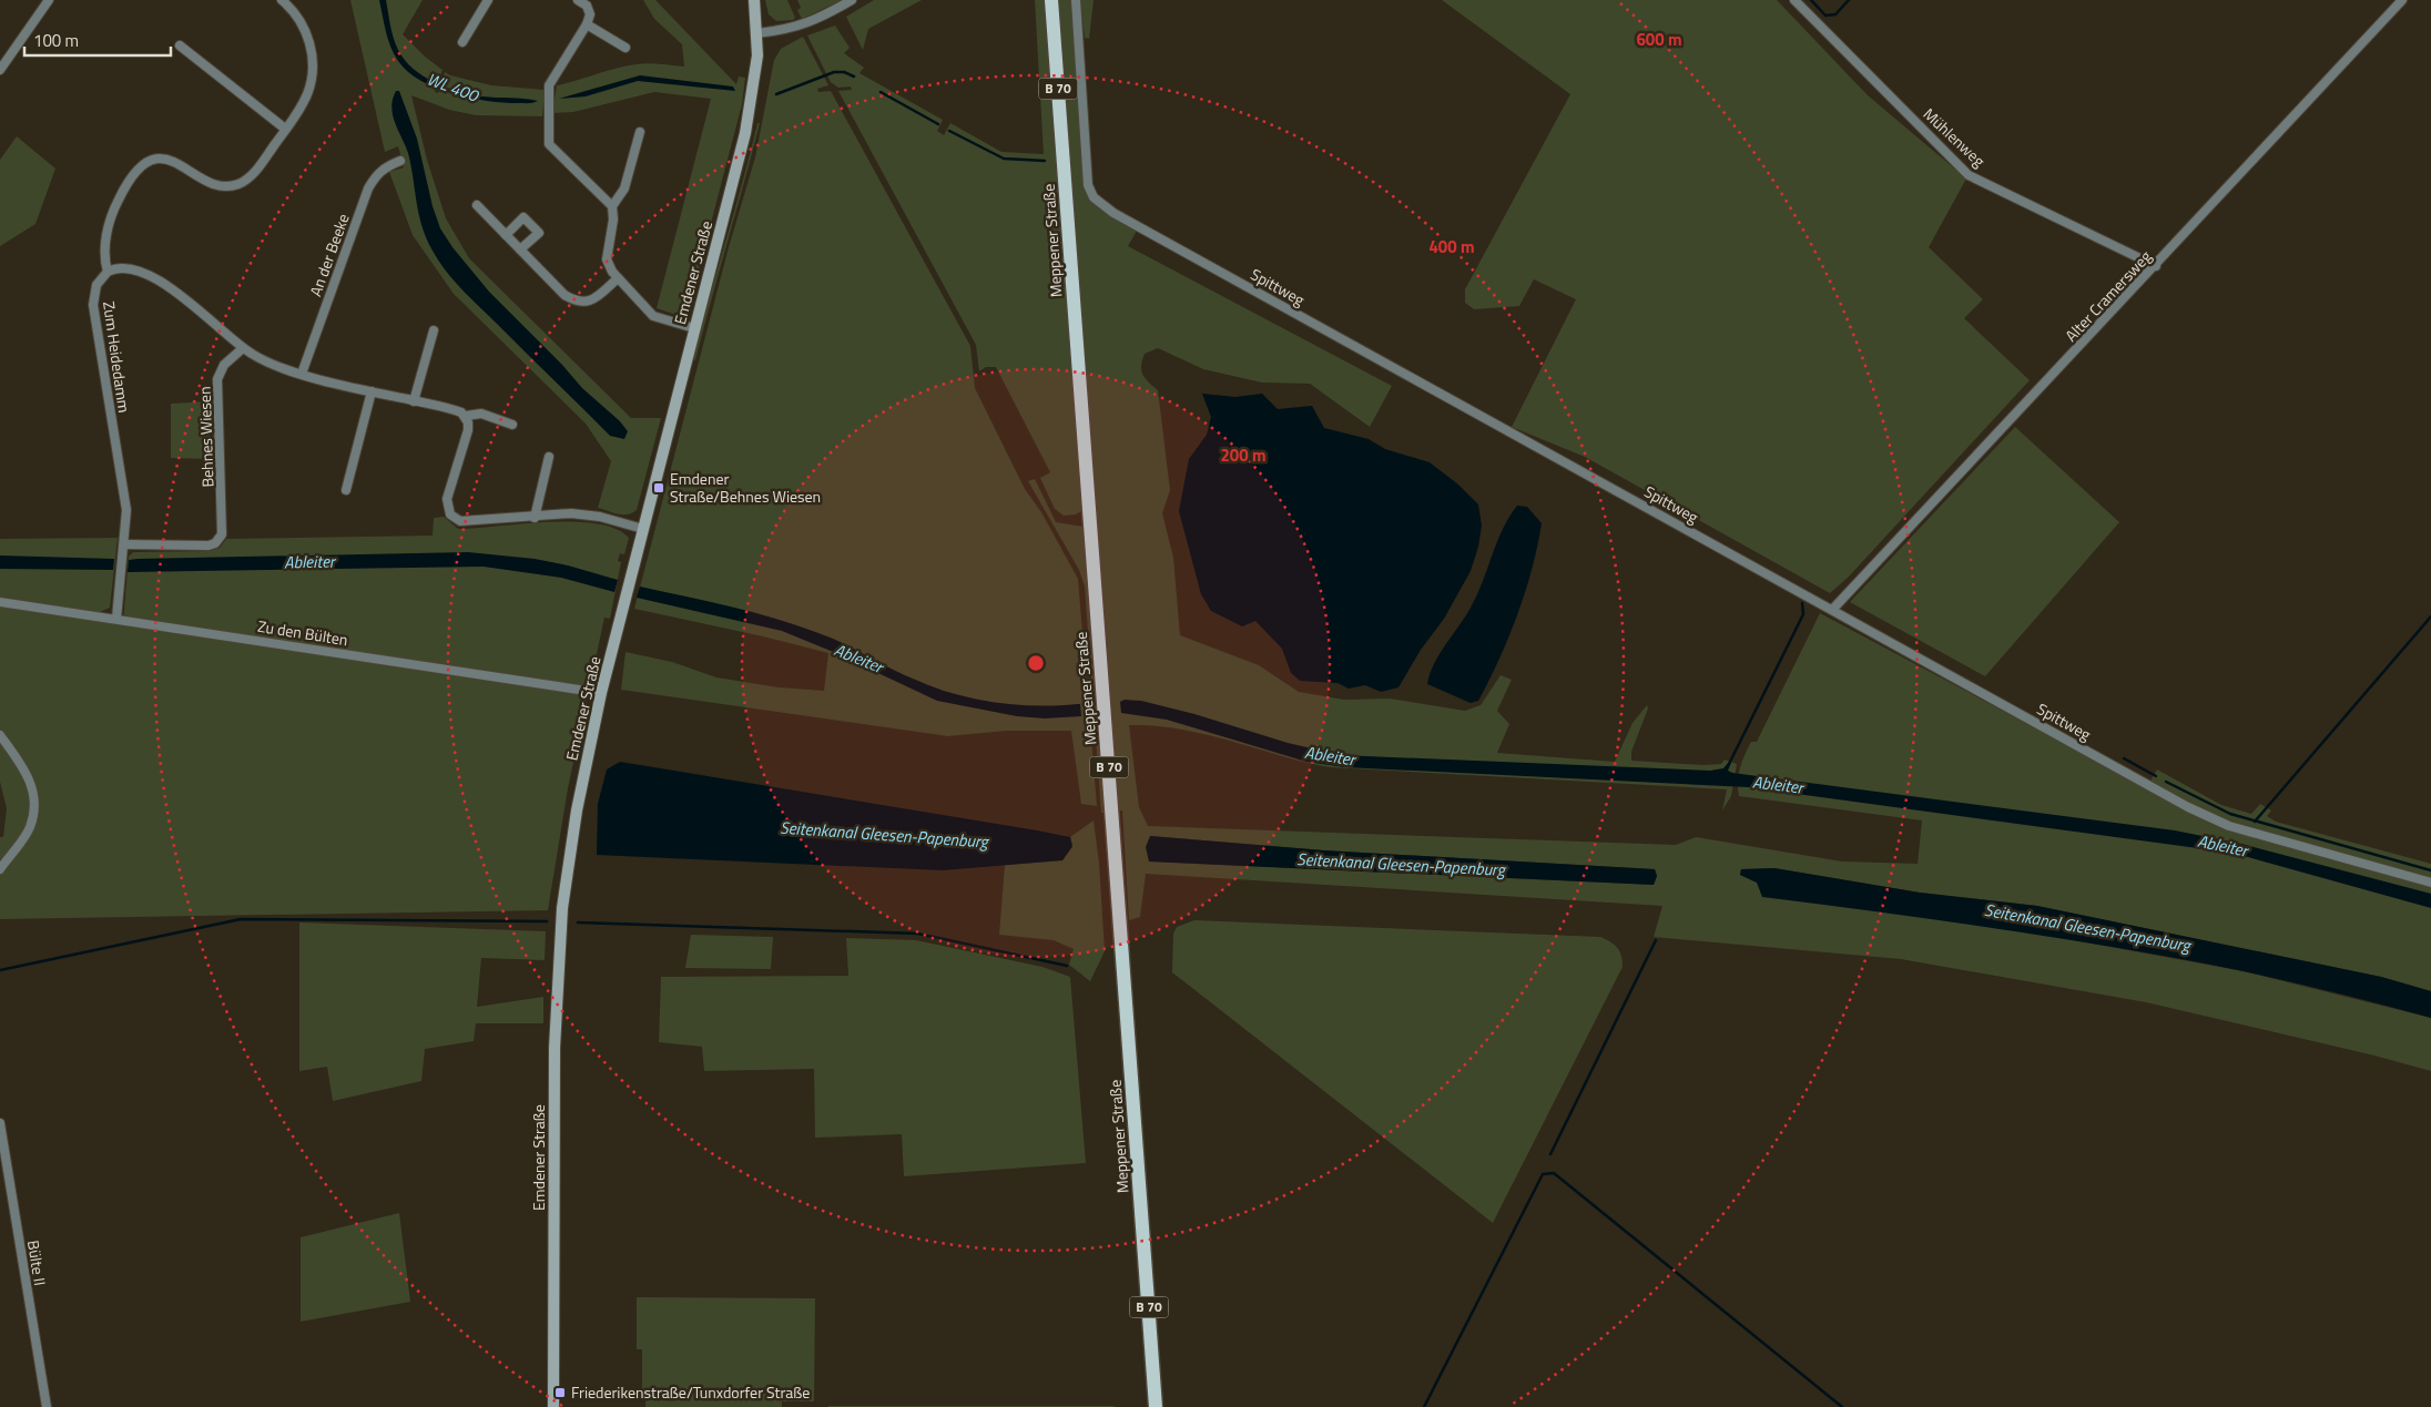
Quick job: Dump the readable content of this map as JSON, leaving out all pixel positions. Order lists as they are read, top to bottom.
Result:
{
  "streets": {
    "main road": ["B 70", "Meppener Straße"],
    "street": [
      "Mühlenweg",
      "An der Beeke",
      "Emdener Straße",
      "Spittweg",
      "Alter Cramersweg",
      "Zum Heidedamm",
      "Behnes Wiesen",
      "Zu den Bülten",
      "Bülte II"
    ]
  },
  "crossings": [
    ["Mühlenweg", "Alter Cramersweg"],
    ["Emdener Straße", "Zu den Bülten"],
    ["Spittweg", "Alter Cramersweg"],
    ["Zum Heidedamm", "Behnes Wiesen"],
    ["Zum Heidedamm", "Zu den Bülten"]
  ],
  "water": ["WL 400", "Ableiter", "Seitenkanal Gleesen-Papenburg"],
  "places": {
    "transit": ["Emdener Straße/Behnes Wiesen", "Friederikenstraße/Tunxdorfer Straße"]
  },
  "scale_bar": "100 m",
  "rings": ["600 m", "400 m", "200 m"]
}
